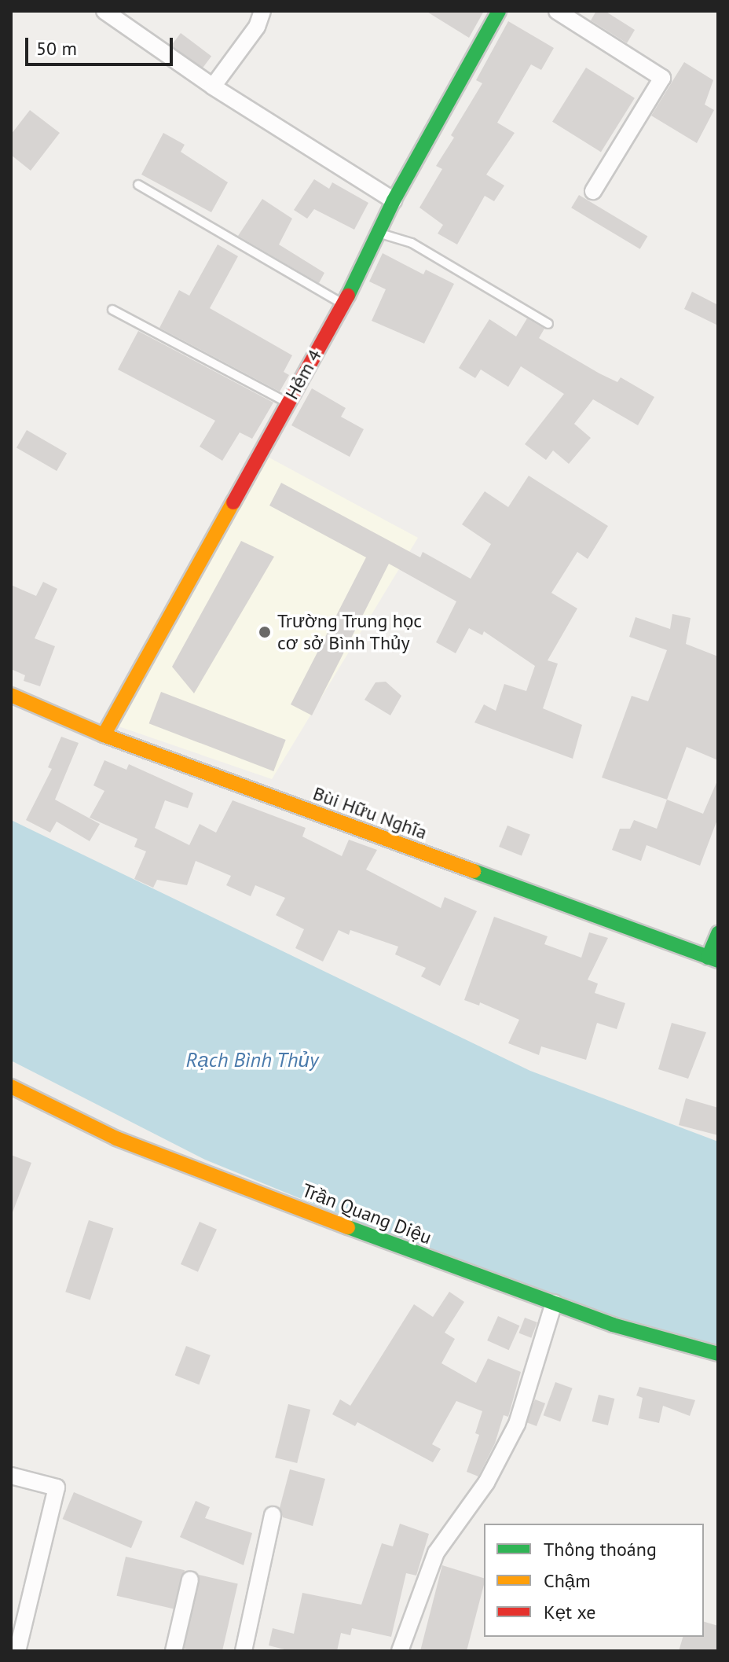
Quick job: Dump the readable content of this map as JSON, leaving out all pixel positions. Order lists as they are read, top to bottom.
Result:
{
  "streets": {
    "street": ["Hẻm 4", "Bùi Hữu Nghĩa", "Trần Quang Diệu"]
  },
  "crossings": [
    ["Hẻm 4", "Bùi Hữu Nghĩa"]
  ],
  "water": ["Rạch Bình Thủy"],
  "places": ["Trường Trung học cơ sở Bình Thủy"],
  "legend": ["Thông thoáng", "Chậm", "Kẹt xe"],
  "scale_bar": "50 m"
}
